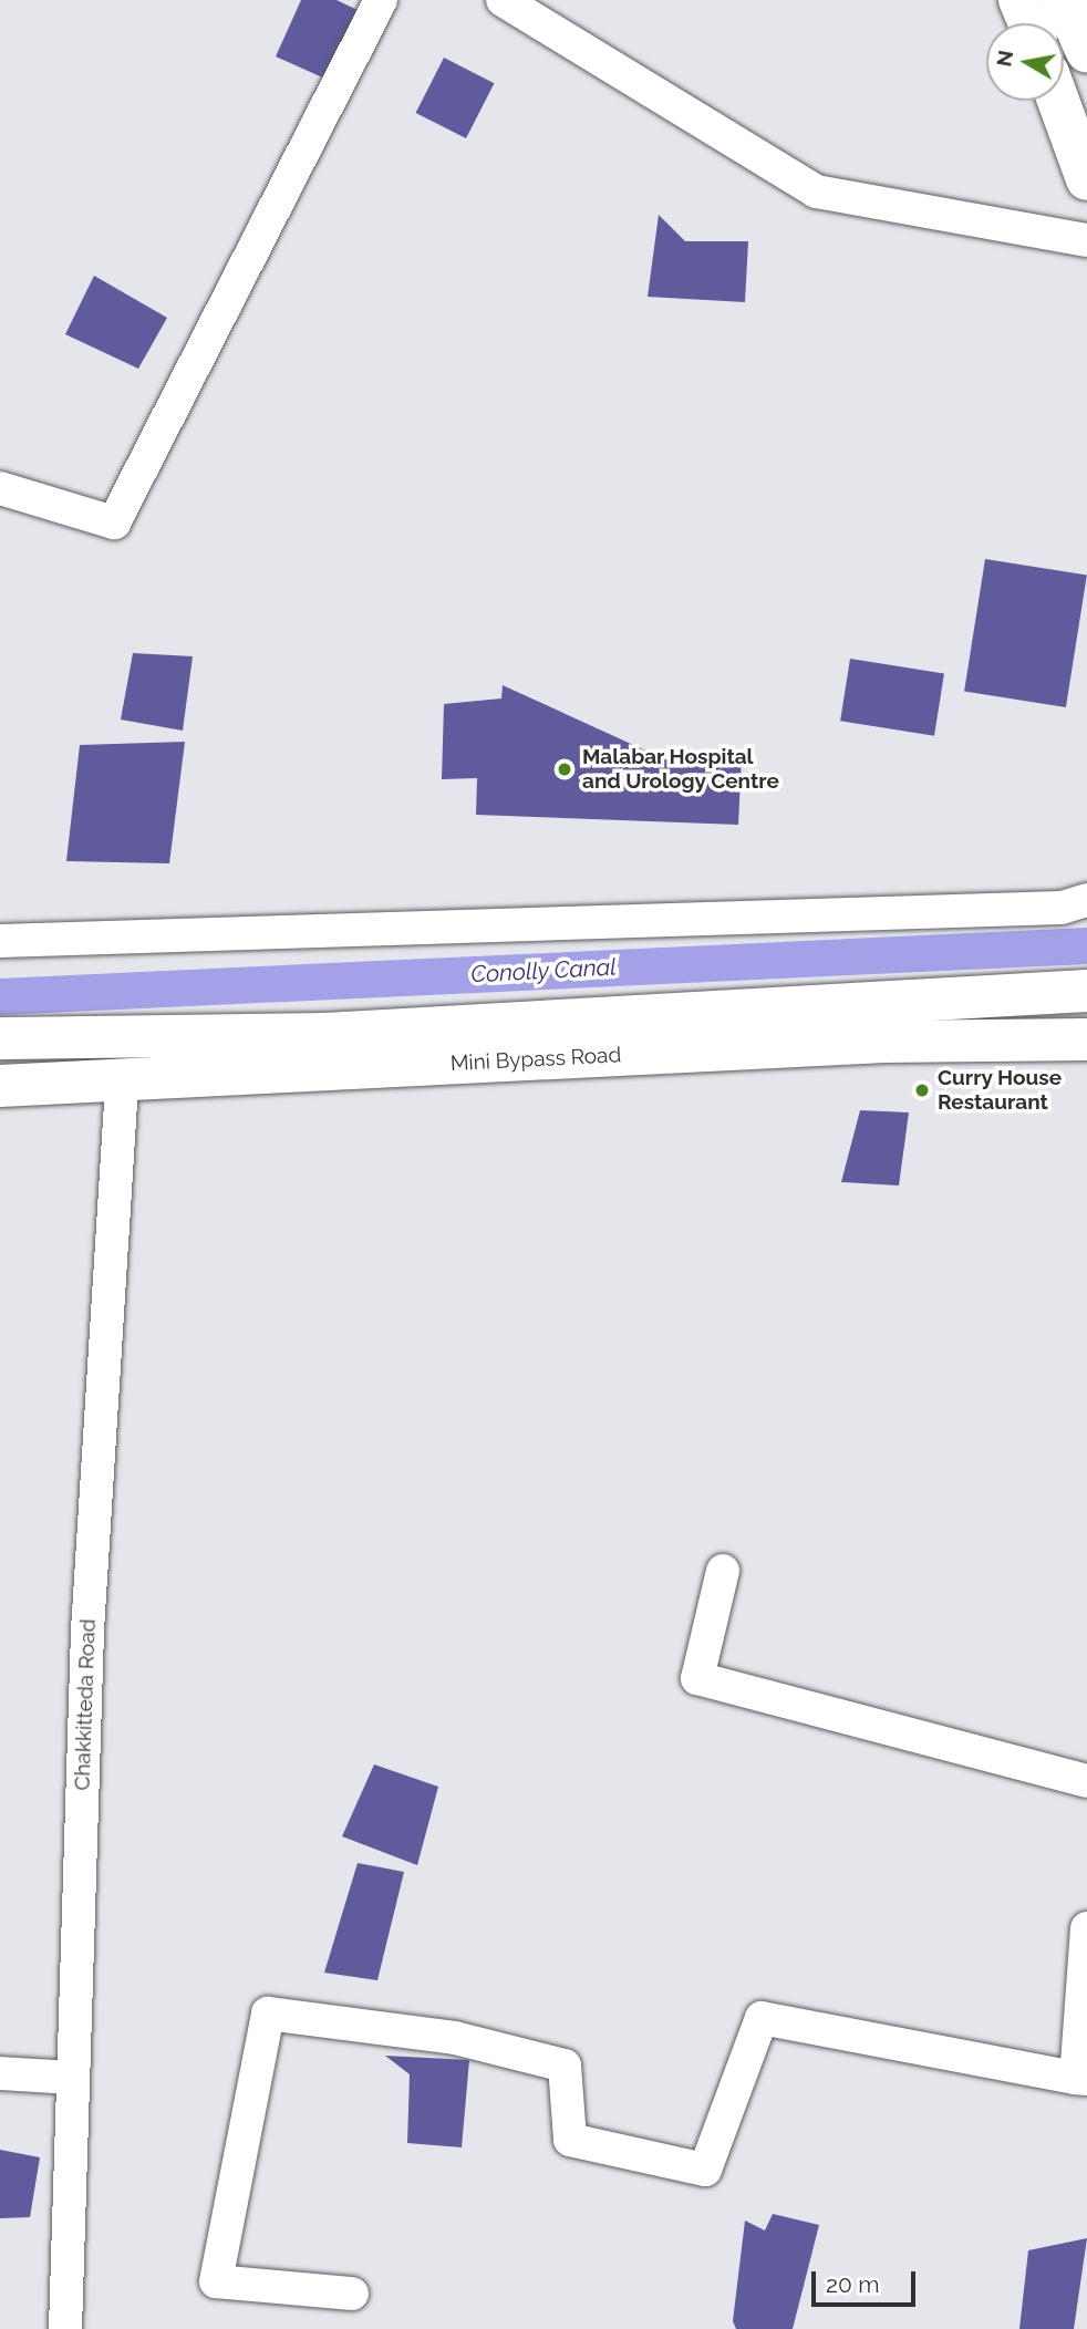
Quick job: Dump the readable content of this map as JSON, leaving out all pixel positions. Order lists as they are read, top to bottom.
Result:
{
  "streets": {
    "main road": ["Mini Bypass Road"],
    "street": ["Chakkitteda Road"]
  },
  "crossings": [
    ["Mini Bypass Road", "Chakkitteda Road"]
  ],
  "water": ["Conolly Canal"],
  "places": ["Malabar Hospital and Urology Centre", "Curry House Restaurant"],
  "scale_bar": "20 m",
  "north": "left"
}
